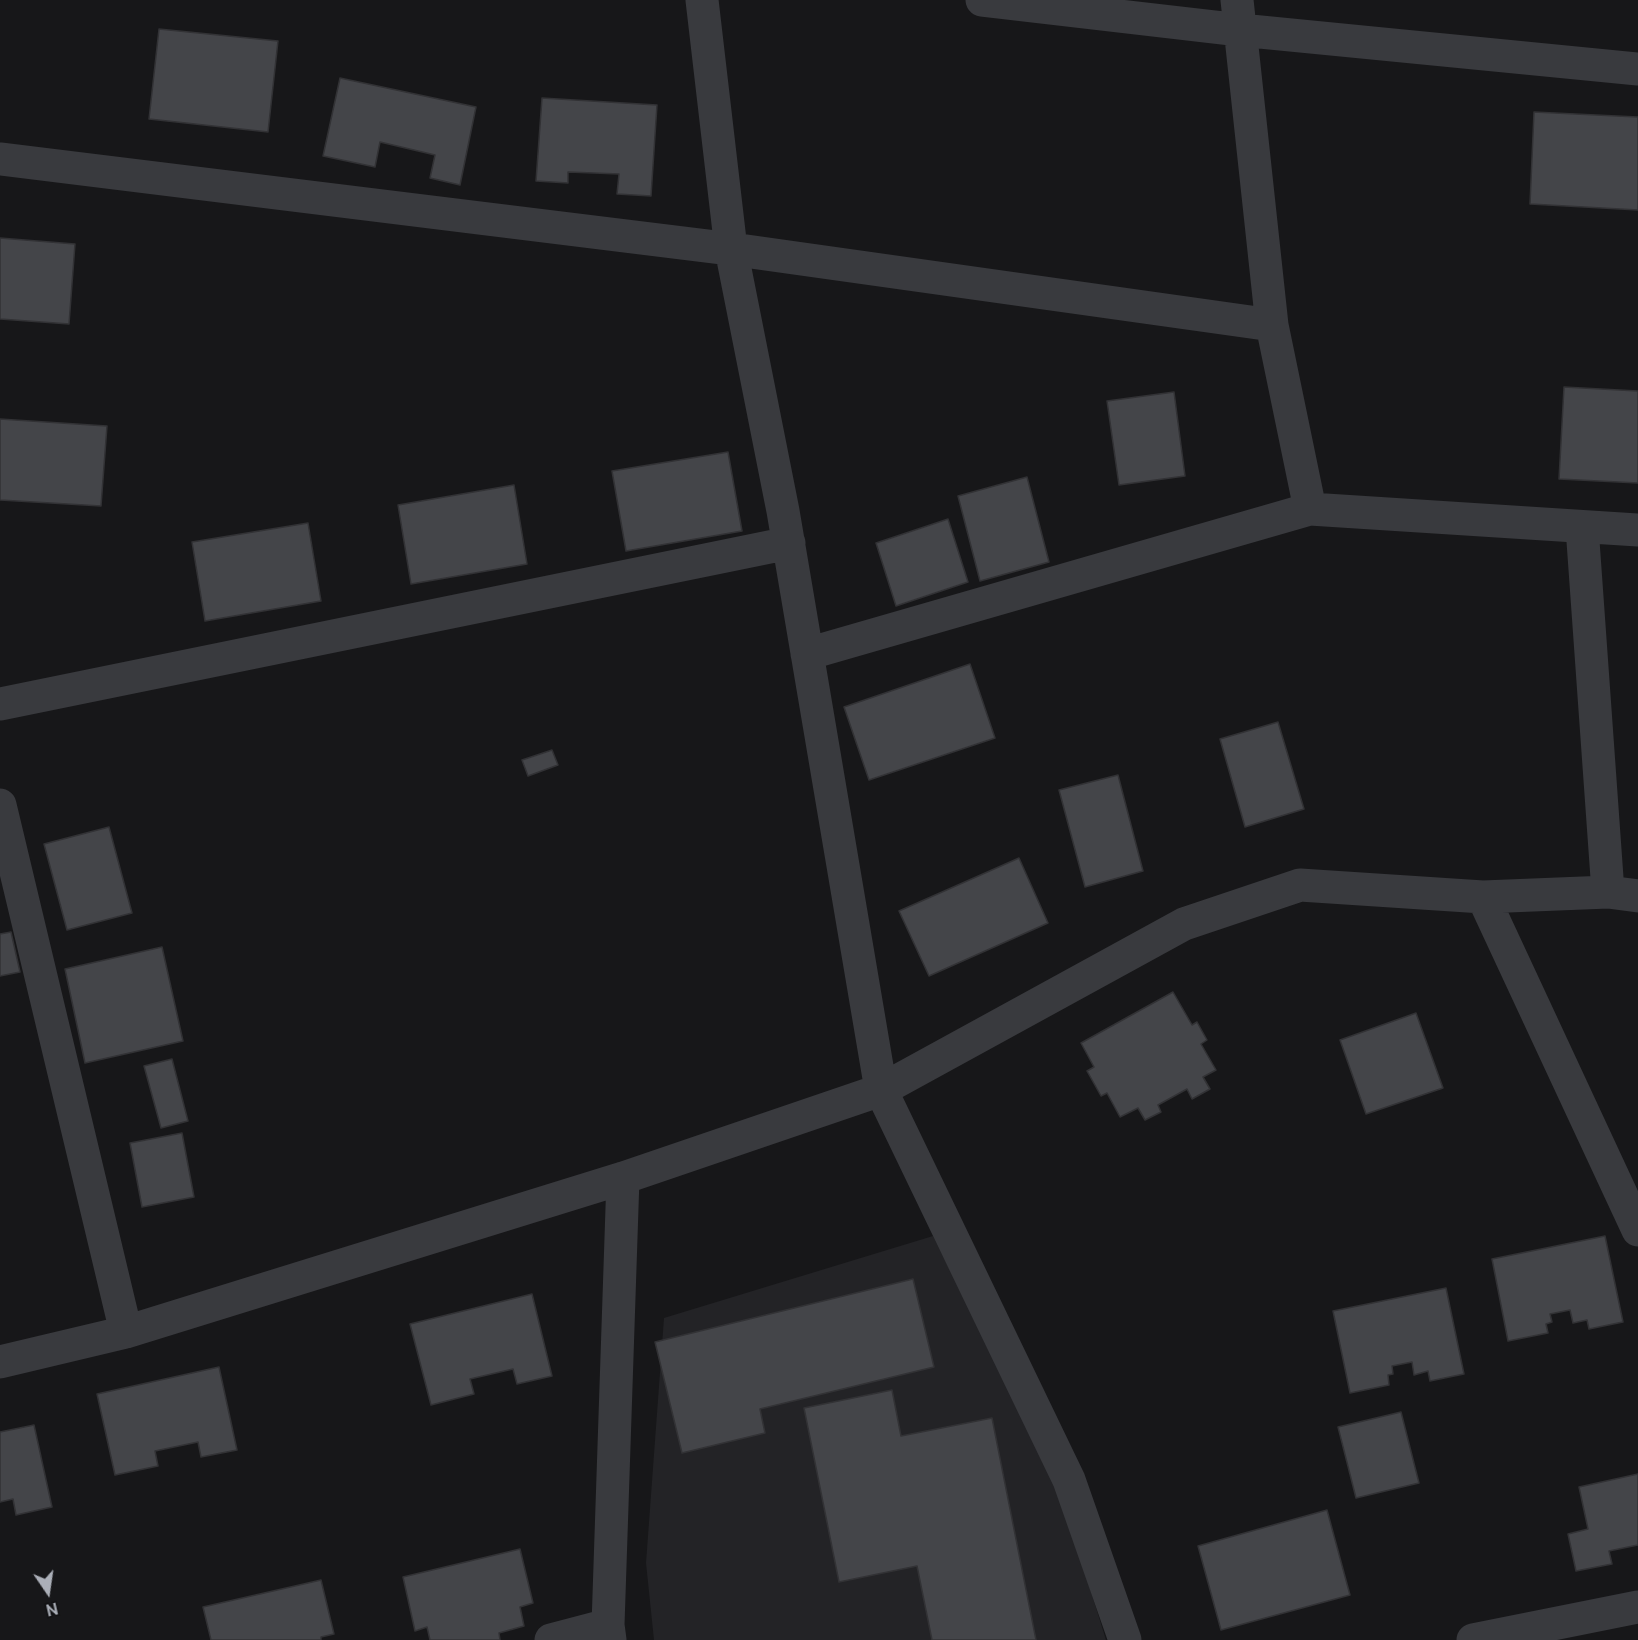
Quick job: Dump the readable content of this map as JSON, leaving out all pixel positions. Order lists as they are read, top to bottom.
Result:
{
  "north": "bottom"
}
